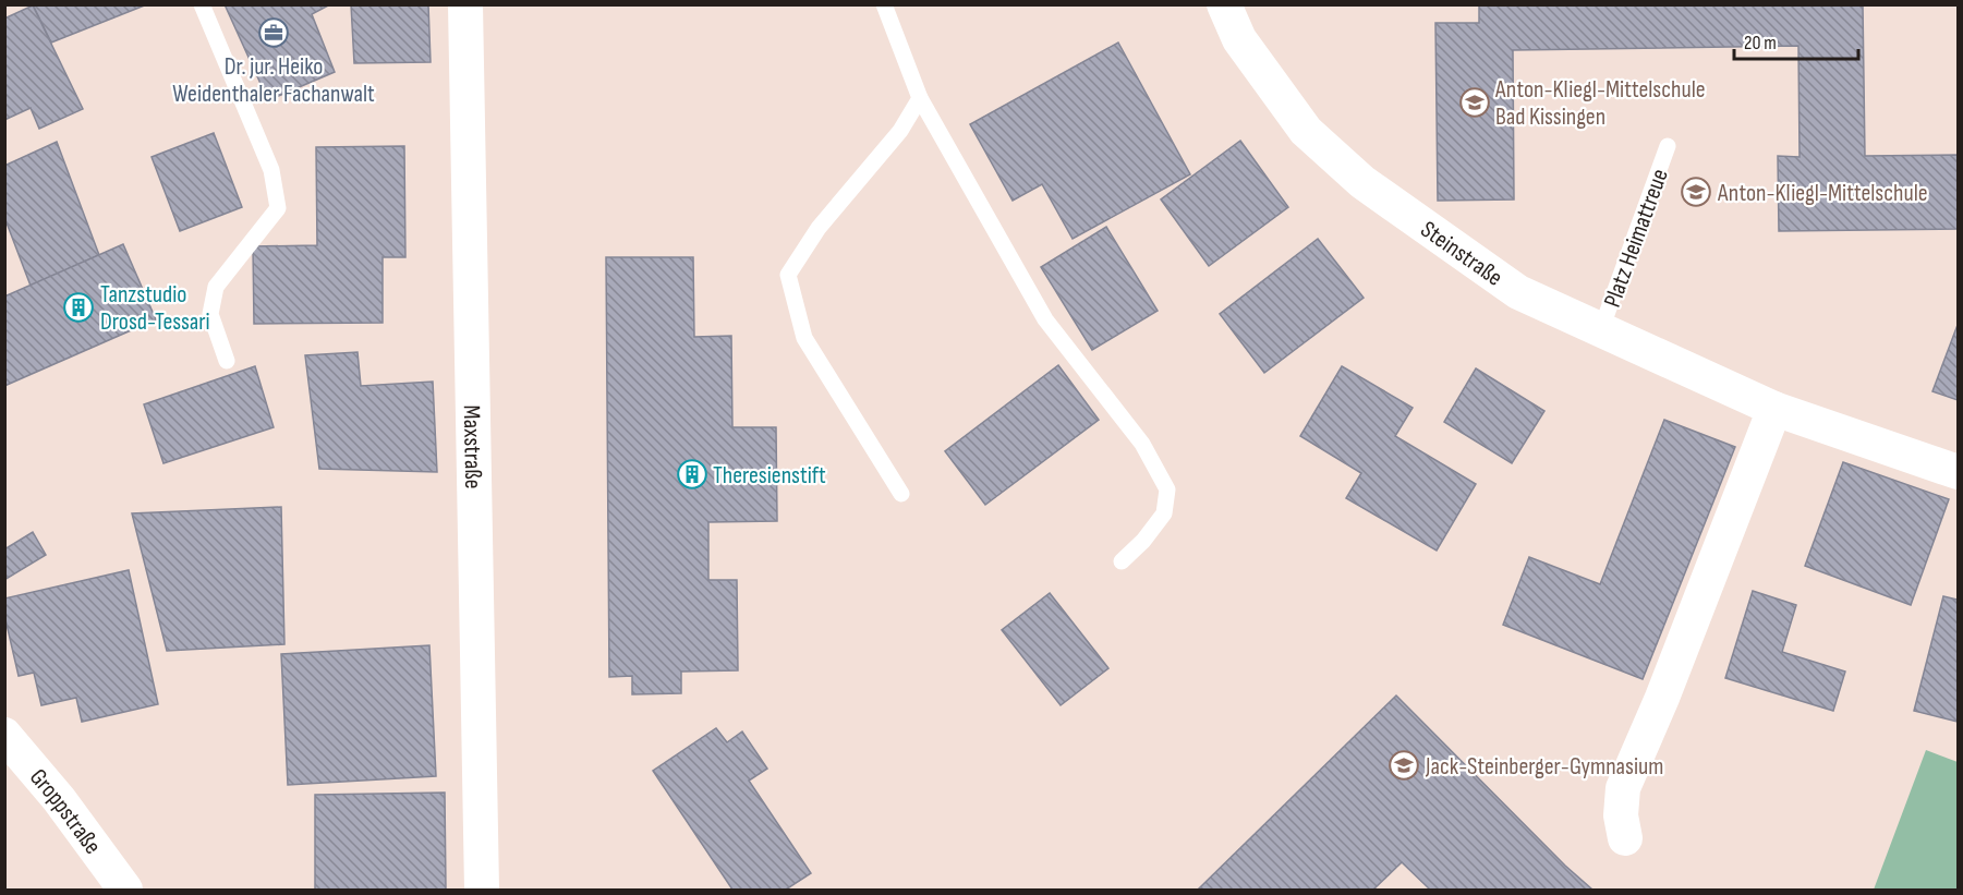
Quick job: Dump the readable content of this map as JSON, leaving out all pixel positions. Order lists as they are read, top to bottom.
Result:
{
  "streets": {
    "street": ["Steinstraße", "Maxstraße", "Groppstraße"],
    "lane": ["Platz Heimattreue"]
  },
  "crossings": [
    ["Platz Heimattreue", "Steinstraße"]
  ],
  "places": {
    "office": ["Dr. jur. Heiko Weidenthaler Fachanwalt"],
    "school or university": ["Anton-Kliegl-Mittelschule Bad Kissingen", "Anton-Kliegl-Mittelschule", "Jack-Steinberger-Gymnasium"],
    "building": ["Tanzstudio Drosd-Tessari", "Theresienstift"]
  },
  "scale_bar": "20 m"
}
